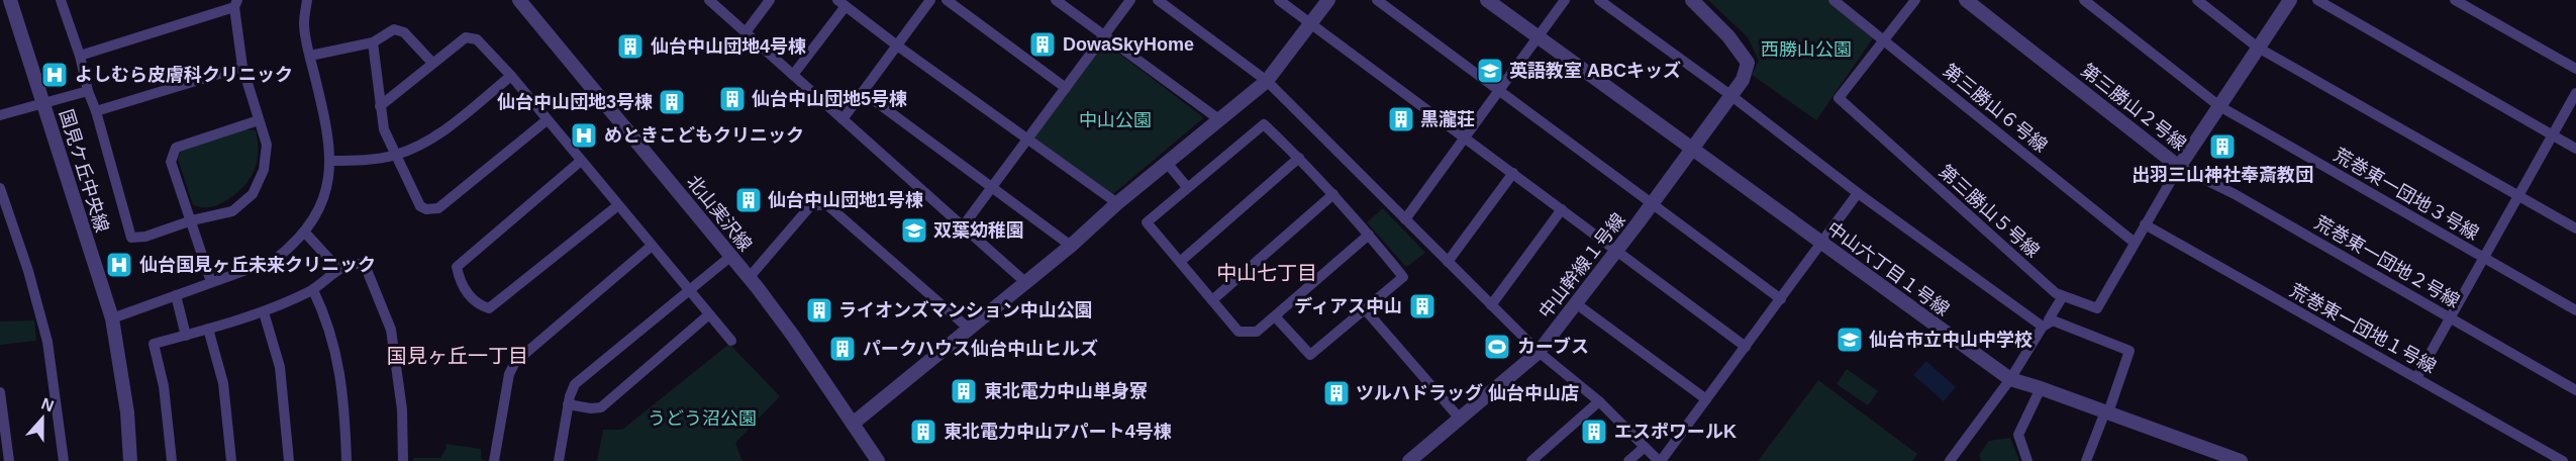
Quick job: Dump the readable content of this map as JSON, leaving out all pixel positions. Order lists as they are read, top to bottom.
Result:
{
  "streets": {
    "street": [
      "第三勝山２号線",
      "第三勝山６号線",
      "国見ケ丘中央線",
      "荒巻東一団地３号線",
      "第三勝山５号線",
      "北山実沢線",
      "荒巻東一団地２号線",
      "中山幹線１号線",
      "中山六丁目１号線",
      "荒巻東一団地１号線"
    ]
  },
  "crossings": [
    ["第三勝山２号線", "荒巻東一団地３号線"],
    ["第三勝山２号線", "第三勝山５号線"],
    ["第三勝山２号線", "荒巻東一団地２号線"],
    ["第三勝山６号線", "第三勝山５号線"],
    ["第三勝山５号線", "荒巻東一団地２号線"],
    ["第三勝山５号線", "荒巻東一団地１号線"],
    ["中山幹線１号線", "中山六丁目１号線"]
  ],
  "districts": ["中山七丁目", "国見ヶ丘一丁目"],
  "parks": ["西勝山公園", "中山公園", "うどう沼公園"],
  "places": {
    "building": [
      "DowaSkyHome",
      "仙台中山団地4号棟",
      "仙台中山団地5号棟",
      "仙台中山団地3号棟",
      "黒瀧荘",
      "出羽三山神社奉斎教団",
      "仙台中山団地1号棟",
      "ディアス中山",
      "ライオンズマンション中山公園",
      "パークハウス仙台中山ヒルズ",
      "東北電力中山単身寮",
      "ツルハドラッグ 仙台中山店",
      "東北電力中山アパート4号棟",
      "エスポワールK"
    ],
    "school or university": ["英語教室 ABCキッズ", "双葉幼稚園", "仙台市立中山中学校"],
    "hospital": ["よしむら皮膚科クリニック", "めときこどもクリニック", "仙台国見ヶ丘未来クリニック"],
    "sports": ["カーブス"]
  },
  "north": "top"
}
